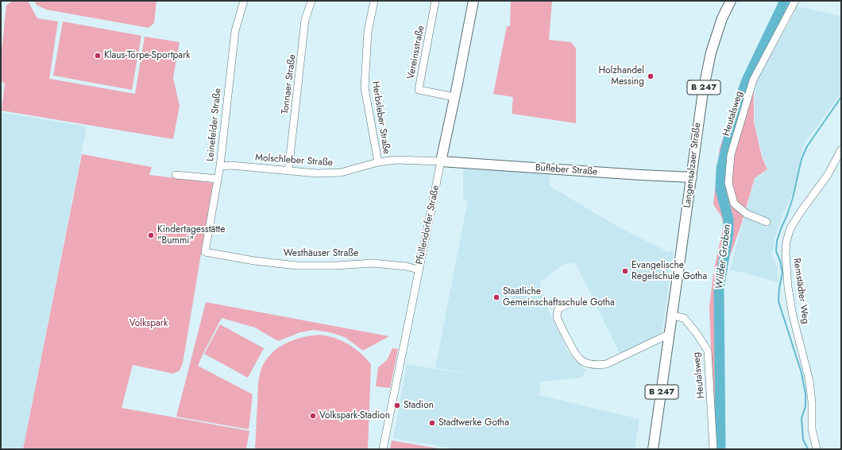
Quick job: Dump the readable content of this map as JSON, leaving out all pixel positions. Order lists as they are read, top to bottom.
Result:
{
  "streets": {
    "main road": [
      "B 247",
      "Langensalzaer Straße",
      "Bufleber Straße",
      "Pfullendorfer Straße"
    ],
    "street": [
      "Vereinsstraße",
      "Tonnaer Straße",
      "Heutalsweg",
      "Herbsleber Straße",
      "Leinefelder Straße",
      "Molschleber Straße",
      "Westhäuser Straße",
      "Remstädter Weg"
    ]
  },
  "crossings": [
    ["Vereinsstraße", "Pfullendorfer Straße"],
    ["Tonnaer Straße", "Molschleber Straße"],
    ["Heutalsweg", "Langensalzaer Straße"],
    ["Herbsleber Straße", "Molschleber Straße"],
    ["Leinefelder Straße", "Molschleber Straße"],
    ["Leinefelder Straße", "Westhäuser Straße"],
    ["Molschleber Straße", "Bufleber Straße"],
    ["Molschleber Straße", "Pfullendorfer Straße"],
    ["Langensalzaer Straße", "Bufleber Straße"],
    ["Bufleber Straße", "Pfullendorfer Straße"],
    ["Pfullendorfer Straße", "Westhäuser Straße"]
  ],
  "water": ["Wilder Graben"],
  "parks": ["Volkspark"],
  "places": [
    "Klaus-Törpe-Sportpark",
    "Holzhandel Messing",
    "Kindertagesstätte \"Bummi\"",
    "Evangelische Regelschule Gotha",
    "Staatliche Gemeinschaftsschule Gotha",
    "Stadion",
    "Volkspark-Stadion",
    "Stadtwerke Gotha"
  ]
}
